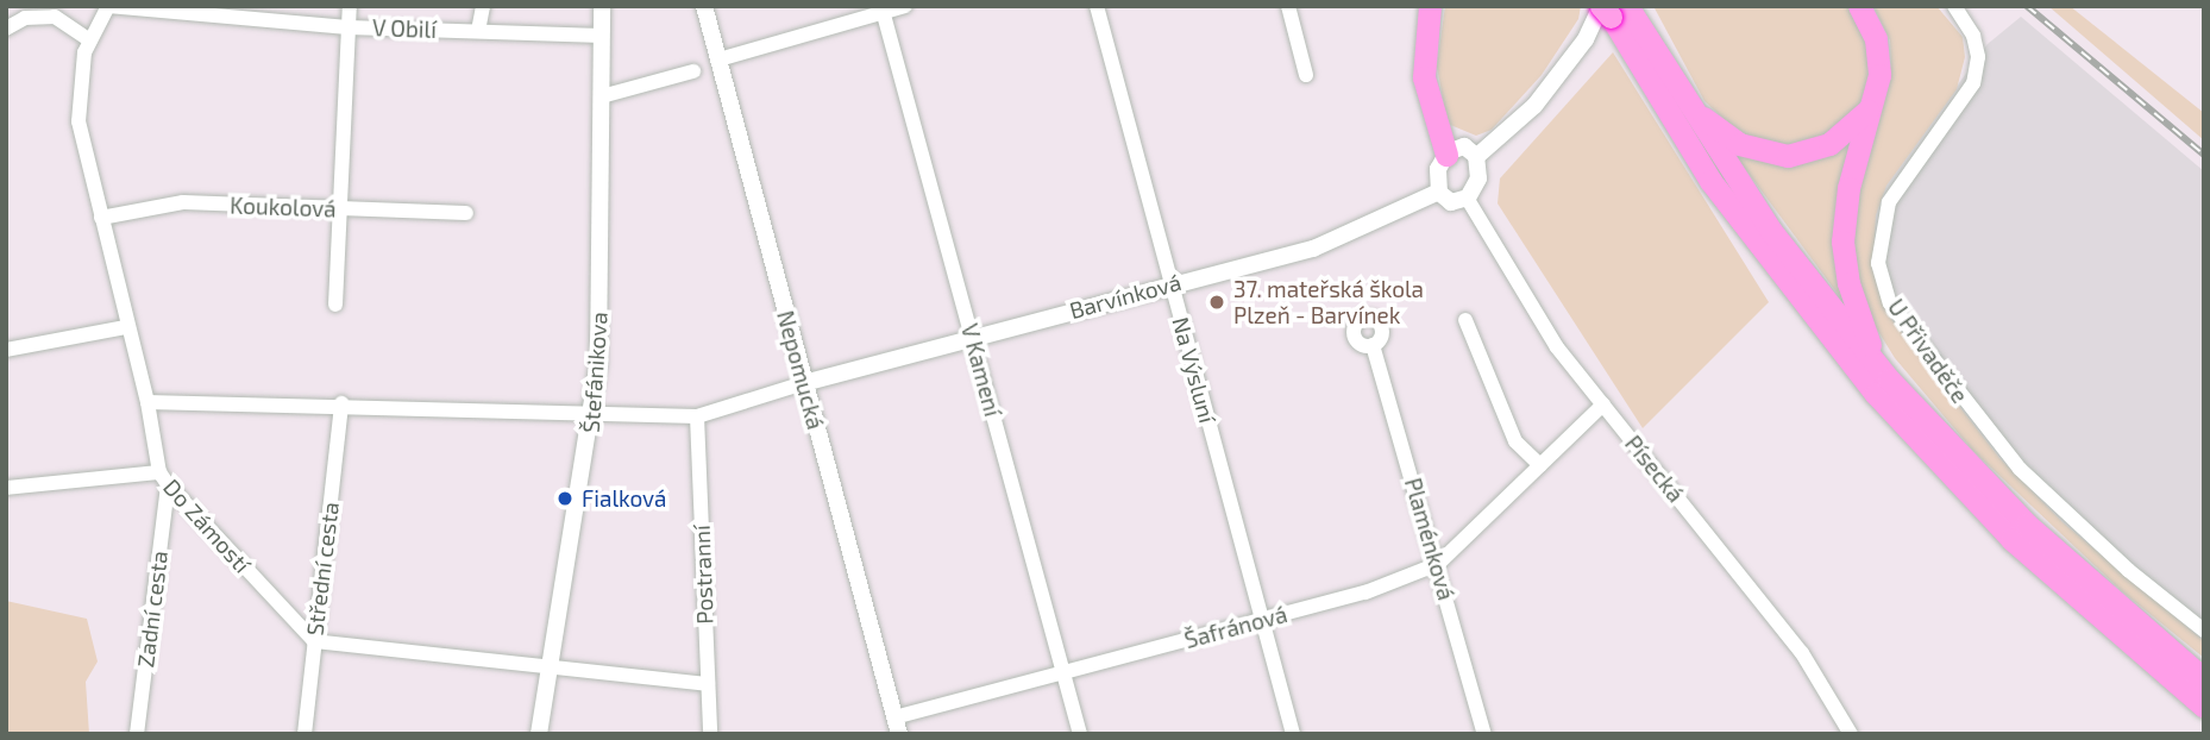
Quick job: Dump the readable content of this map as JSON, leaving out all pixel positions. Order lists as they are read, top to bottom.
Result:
{
  "streets": {
    "street": [
      "V Obilí",
      "Koukolová",
      "Barvínková",
      "U Přivaděče",
      "Nepomucká",
      "V Kamení",
      "Na Výsluní",
      "Štefánikova",
      "Písecká",
      "Do Zámostí",
      "Plaménková",
      "Střední cesta",
      "Postranní",
      "Zadní cesta",
      "Šafránová"
    ]
  },
  "crossings": [
    ["V Obilí", "Štefánikova"],
    ["V Obilí", "Do Zámostí"],
    ["Koukolová", "Do Zámostí"],
    ["Barvínková", "Nepomucká"],
    ["Barvínková", "V Kamení"],
    ["Barvínková", "Na Výsluní"],
    ["Barvínková", "Písecká"],
    ["Nepomucká", "Šafránová"],
    ["V Kamení", "Šafránová"],
    ["Na Výsluní", "Šafránová"],
    ["Písecká", "Šafránová"],
    ["Do Zámostí", "Střední cesta"],
    ["Do Zámostí", "Zadní cesta"],
    ["Plaménková", "Šafránová"]
  ],
  "places": ["37. mateřská škola Plzeň - Barvínek", "Fialková"]
}
